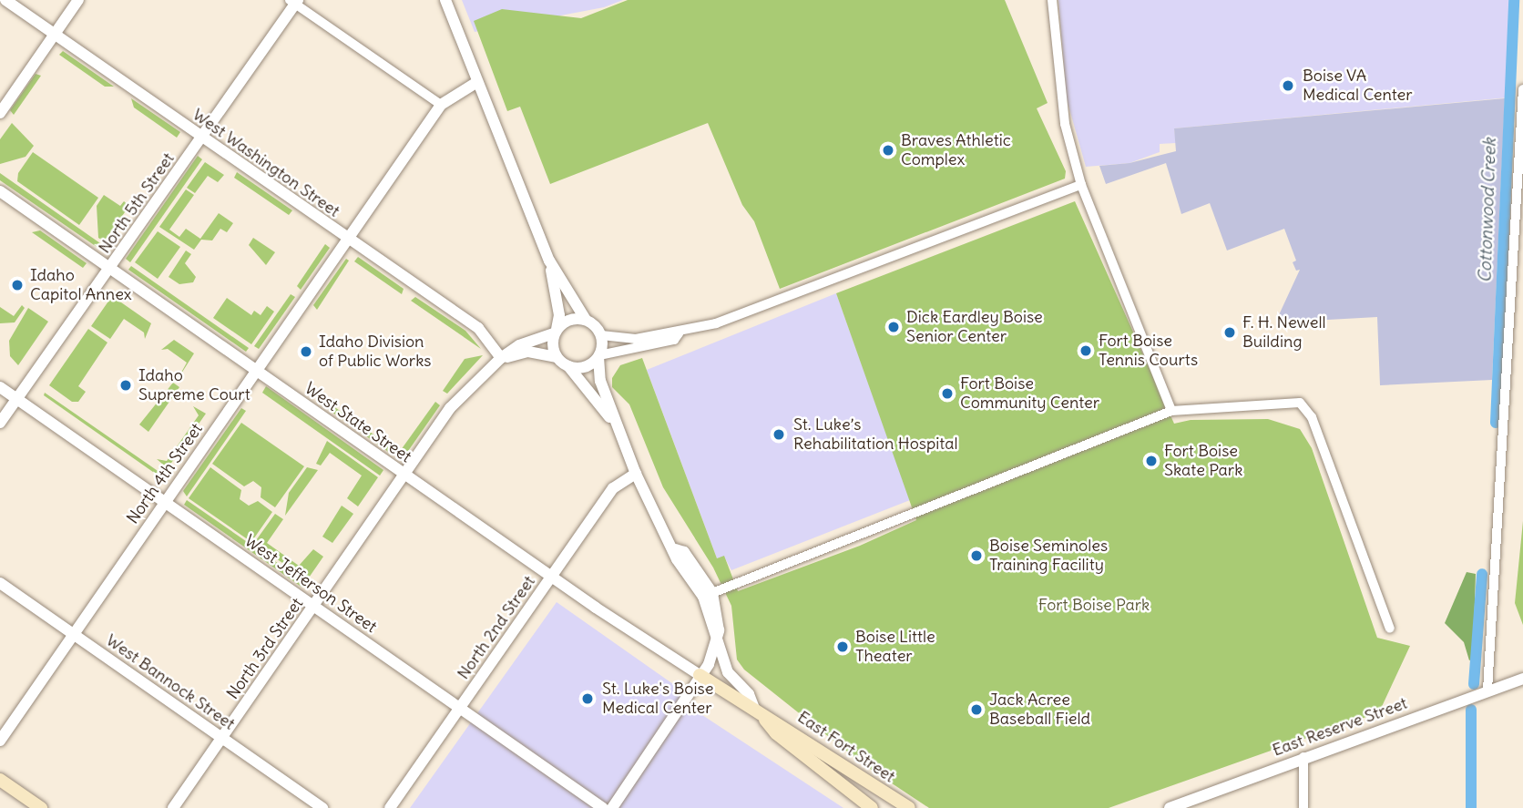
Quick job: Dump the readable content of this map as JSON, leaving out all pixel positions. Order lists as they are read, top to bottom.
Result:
{
  "streets": {
    "main road": ["East Fort Street"],
    "street": [
      "West Washington Street",
      "North 5th Street",
      "West State Street",
      "North 4th Street",
      "West Jefferson Street",
      "North 2nd Street",
      "North 3rd Street",
      "West Bannock Street",
      "East Reserve Street"
    ]
  },
  "crossings": [
    ["West Washington Street", "North 5th Street"],
    ["West Washington Street", "North 4th Street"],
    ["West Washington Street", "North 3rd Street"],
    ["North 5th Street", "West State Street"],
    ["North 5th Street", "West Jefferson Street"],
    ["West State Street", "North 4th Street"],
    ["West State Street", "North 2nd Street"],
    ["West State Street", "North 3rd Street"],
    ["West State Street", "East Fort Street"],
    ["North 4th Street", "West Jefferson Street"],
    ["North 4th Street", "West Bannock Street"],
    ["West Jefferson Street", "North 2nd Street"],
    ["West Jefferson Street", "North 3rd Street"],
    ["North 3rd Street", "West Bannock Street"]
  ],
  "water": ["Cottonwood Creek"],
  "parks": ["Fort Boise Park"],
  "places": [
    "Boise VA Medical Center",
    "Braves Athletic Complex",
    "Idaho Capitol Annex",
    "Dick Eardley Boise Senior Center",
    "F. H. Newell Building",
    "Fort Boise Tennis Courts",
    "Idaho Division of Public Works",
    "Idaho Supreme Court",
    "Fort Boise Community Center",
    "St. Luke’s Rehabilitation Hospital",
    "Fort Boise Skate Park",
    "Boise Seminoles Training Facility",
    "Boise Little Theater",
    "St. Luke's Boise Medical Center",
    "Jack Acree Baseball Field"
  ]
}
